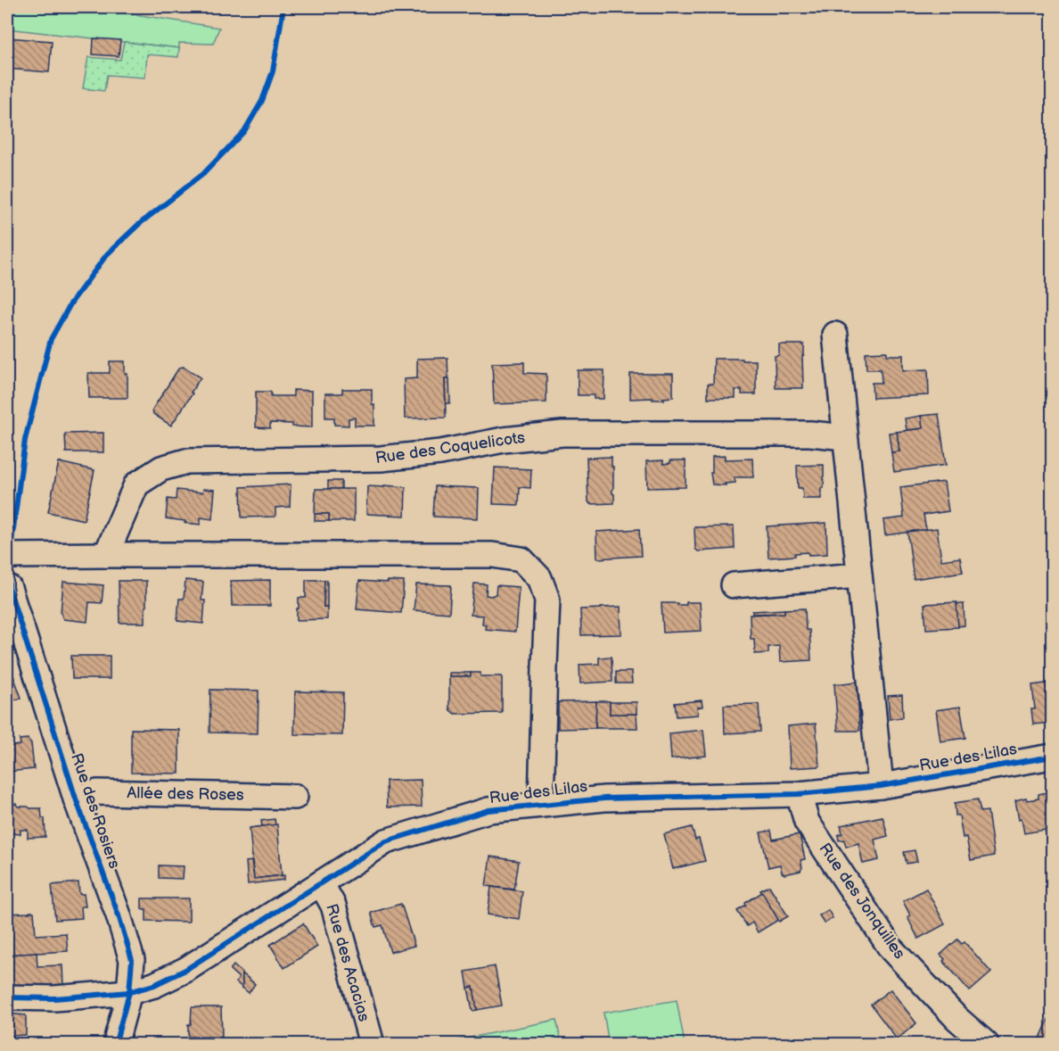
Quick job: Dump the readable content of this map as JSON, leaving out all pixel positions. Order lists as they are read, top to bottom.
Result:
{
  "streets": {
    "street": [
      "Rue des Coquelicots",
      "Rue des Lilas",
      "Allée des Roses",
      "Rue des Rosiers",
      "Rue des Jonquilles",
      "Rue des Acacias"
    ]
  },
  "crossings": [
    ["Rue des Lilas", "Rue des Rosiers"],
    ["Rue des Lilas", "Rue des Jonquilles"],
    ["Rue des Lilas", "Rue des Acacias"],
    ["Allée des Roses", "Rue des Rosiers"]
  ]
}
